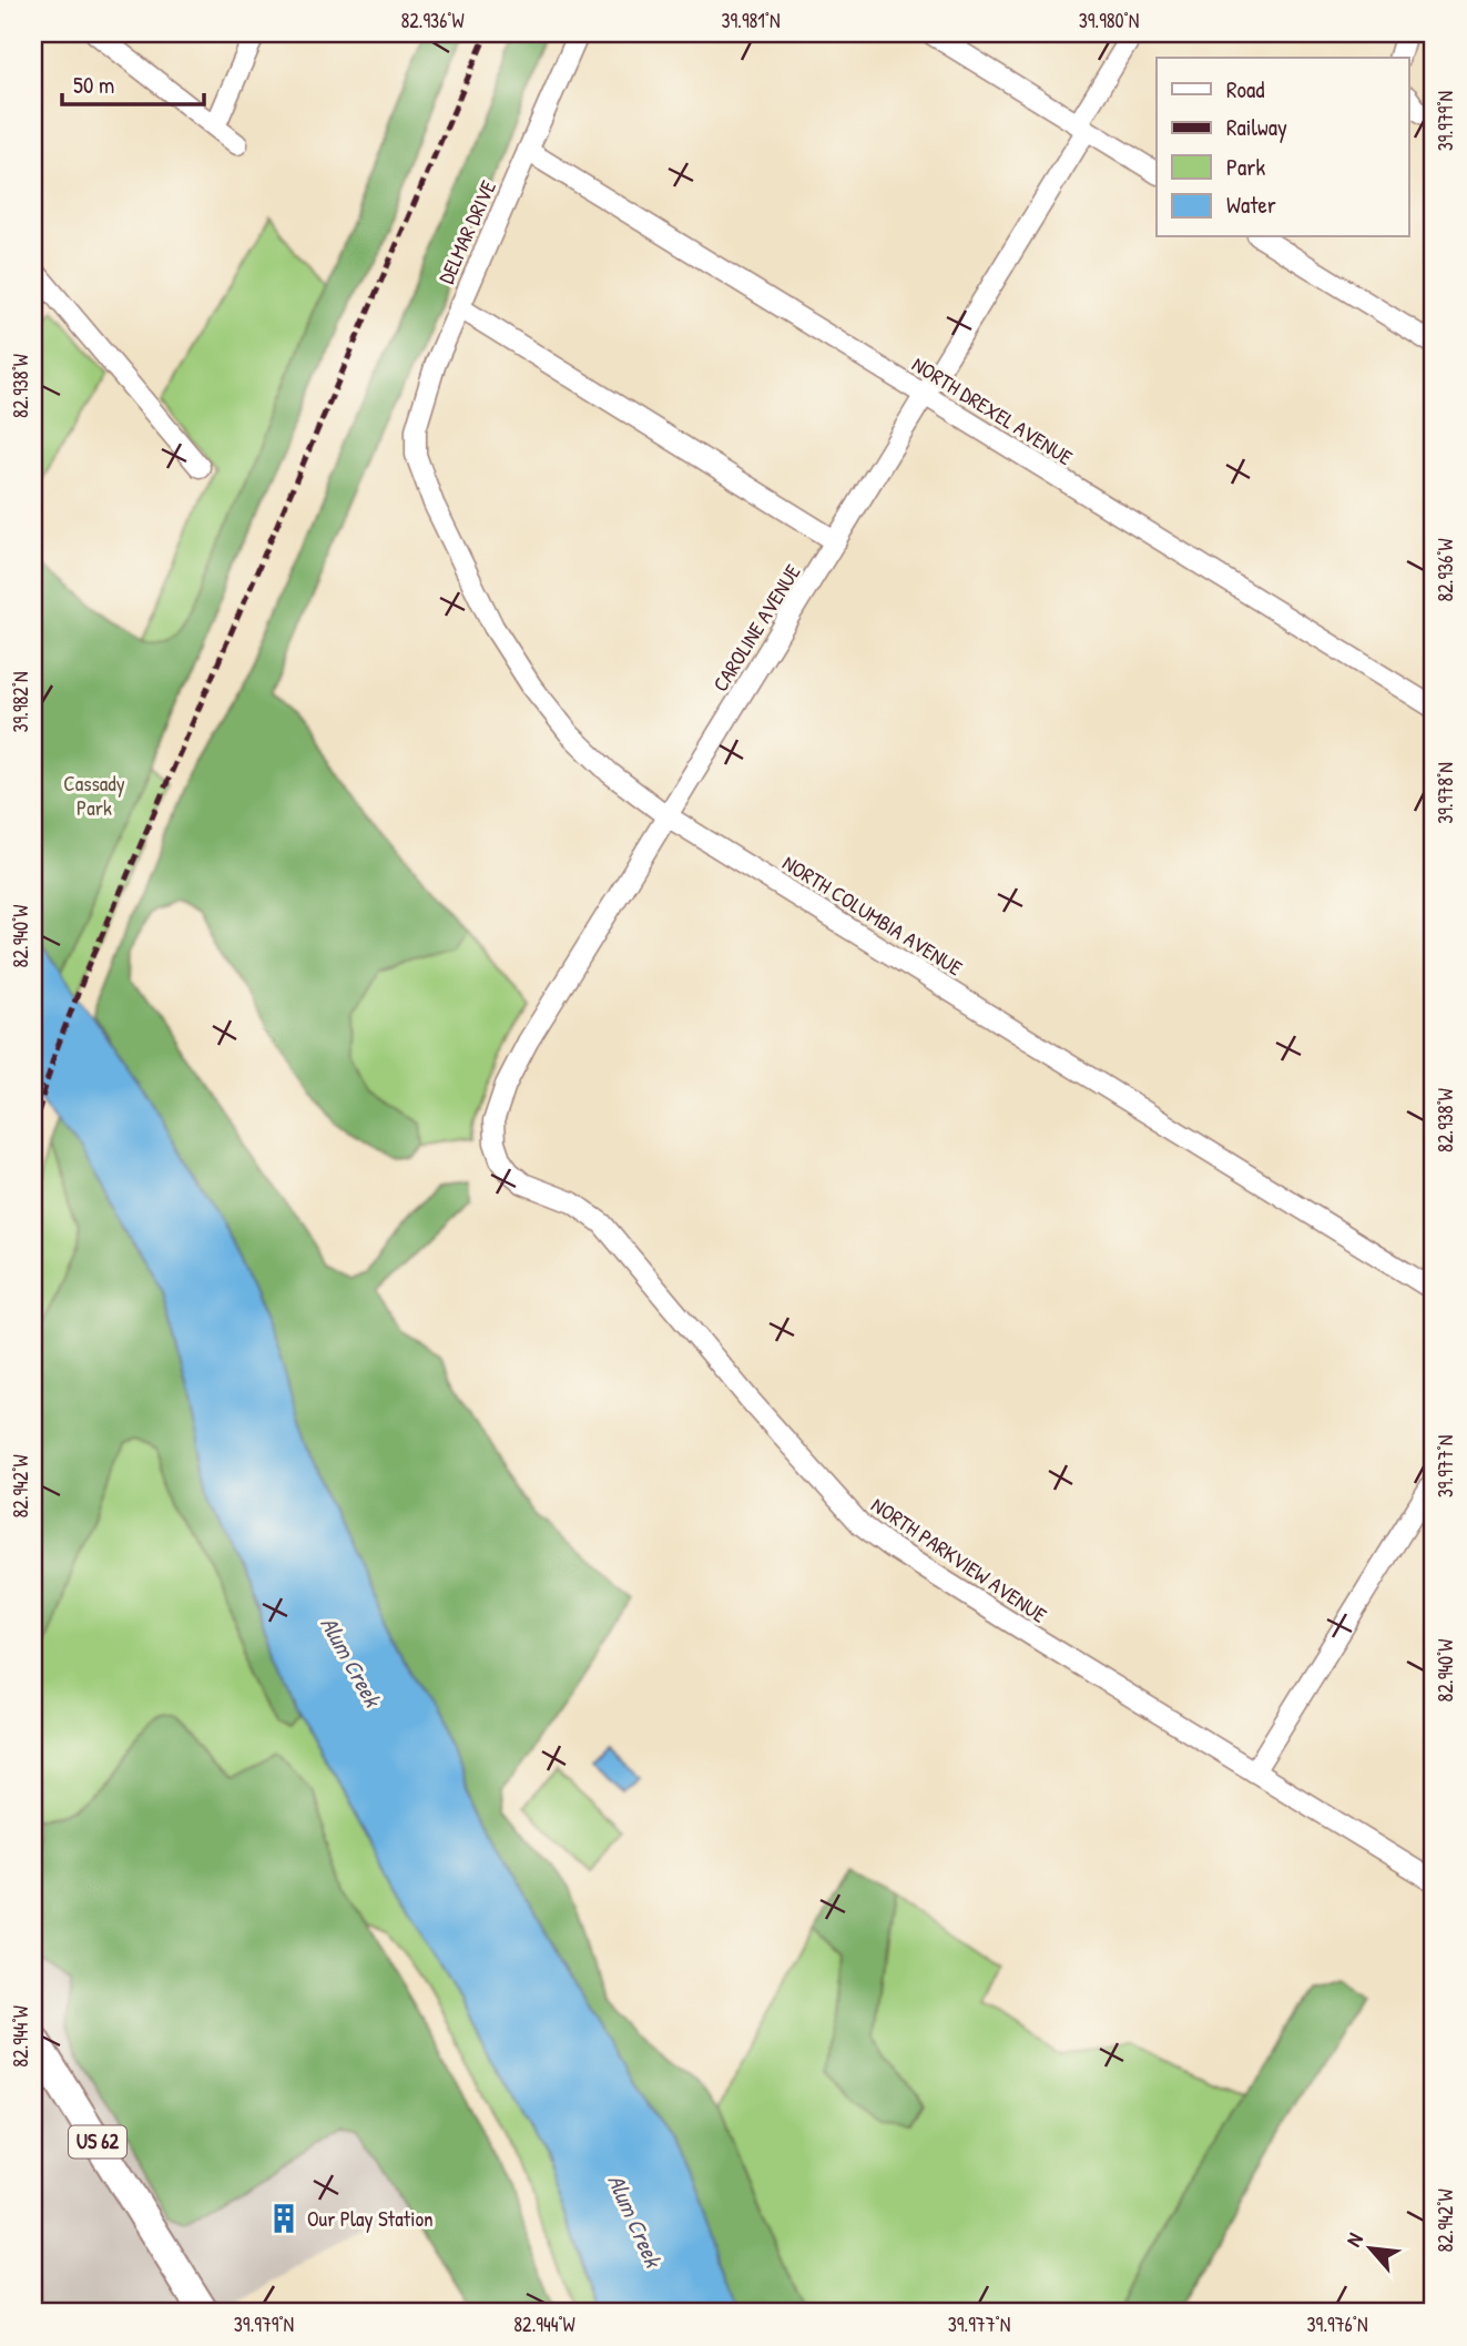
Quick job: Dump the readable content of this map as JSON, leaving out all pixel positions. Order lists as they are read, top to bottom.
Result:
{
  "streets": {
    "main road": ["US 62"],
    "street": [
      "DELMAR DRIVE",
      "NORTH DREXEL AVENUE",
      "CAROLINE AVENUE",
      "NORTH COLUMBIA AVENUE",
      "NORTH PARKVIEW AVENUE"
    ]
  },
  "crossings": [
    ["DELMAR DRIVE", "NORTH DREXEL AVENUE"],
    ["DELMAR DRIVE", "NORTH COLUMBIA AVENUE"],
    ["NORTH DREXEL AVENUE", "CAROLINE AVENUE"],
    ["CAROLINE AVENUE", "NORTH COLUMBIA AVENUE"],
    ["CAROLINE AVENUE", "NORTH PARKVIEW AVENUE"]
  ],
  "water": ["Alum Creek"],
  "parks": ["Cassady Park"],
  "places": {
    "building": ["Our Play Station"]
  },
  "legend": [
    "Road",
    "Railway",
    "Park",
    "Water"
  ],
  "scale_bar": "50 m",
  "north": "top left",
  "coordinates": [
    "82.936°W",
    "39.981°N",
    "39.980°N",
    "39.979°N",
    "82.938°W",
    "39.982°N",
    "39.978°N",
    "82.940°W",
    "39.977°N",
    "82.942°W",
    "82.944°W",
    "39.976°N"
  ]
}
